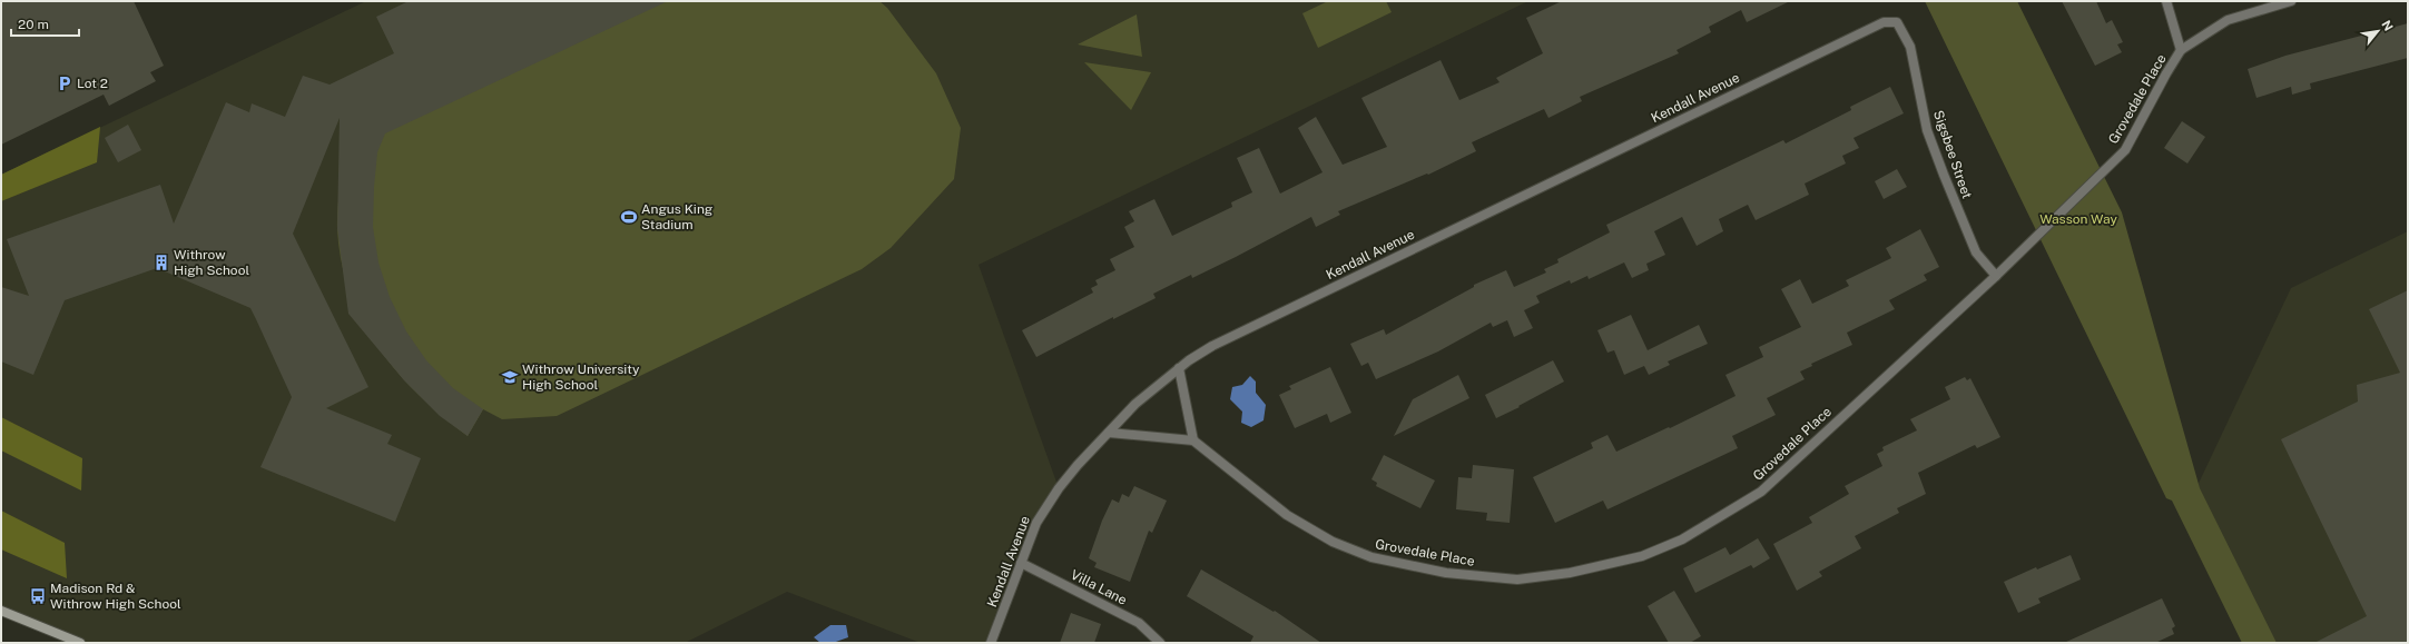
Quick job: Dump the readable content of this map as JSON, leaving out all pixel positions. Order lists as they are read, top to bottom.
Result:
{
  "streets": {
    "street": [
      "Kendall Avenue",
      "Grovedale Place",
      "Sigsbee Street",
      "Villa Lane"
    ]
  },
  "crossings": [
    ["Kendall Avenue", "Sigsbee Street"],
    ["Kendall Avenue", "Villa Lane"],
    ["Grovedale Place", "Sigsbee Street"]
  ],
  "parks": ["Wasson Way"],
  "places": {
    "parking": ["Lot 2"],
    "sports": ["Angus King Stadium"],
    "building": ["Withrow High School"],
    "school or university": ["Withrow University High School"],
    "bus stop": ["Madison Rd & Withrow High School"]
  },
  "scale_bar": "20 m",
  "north": "top right"
}
